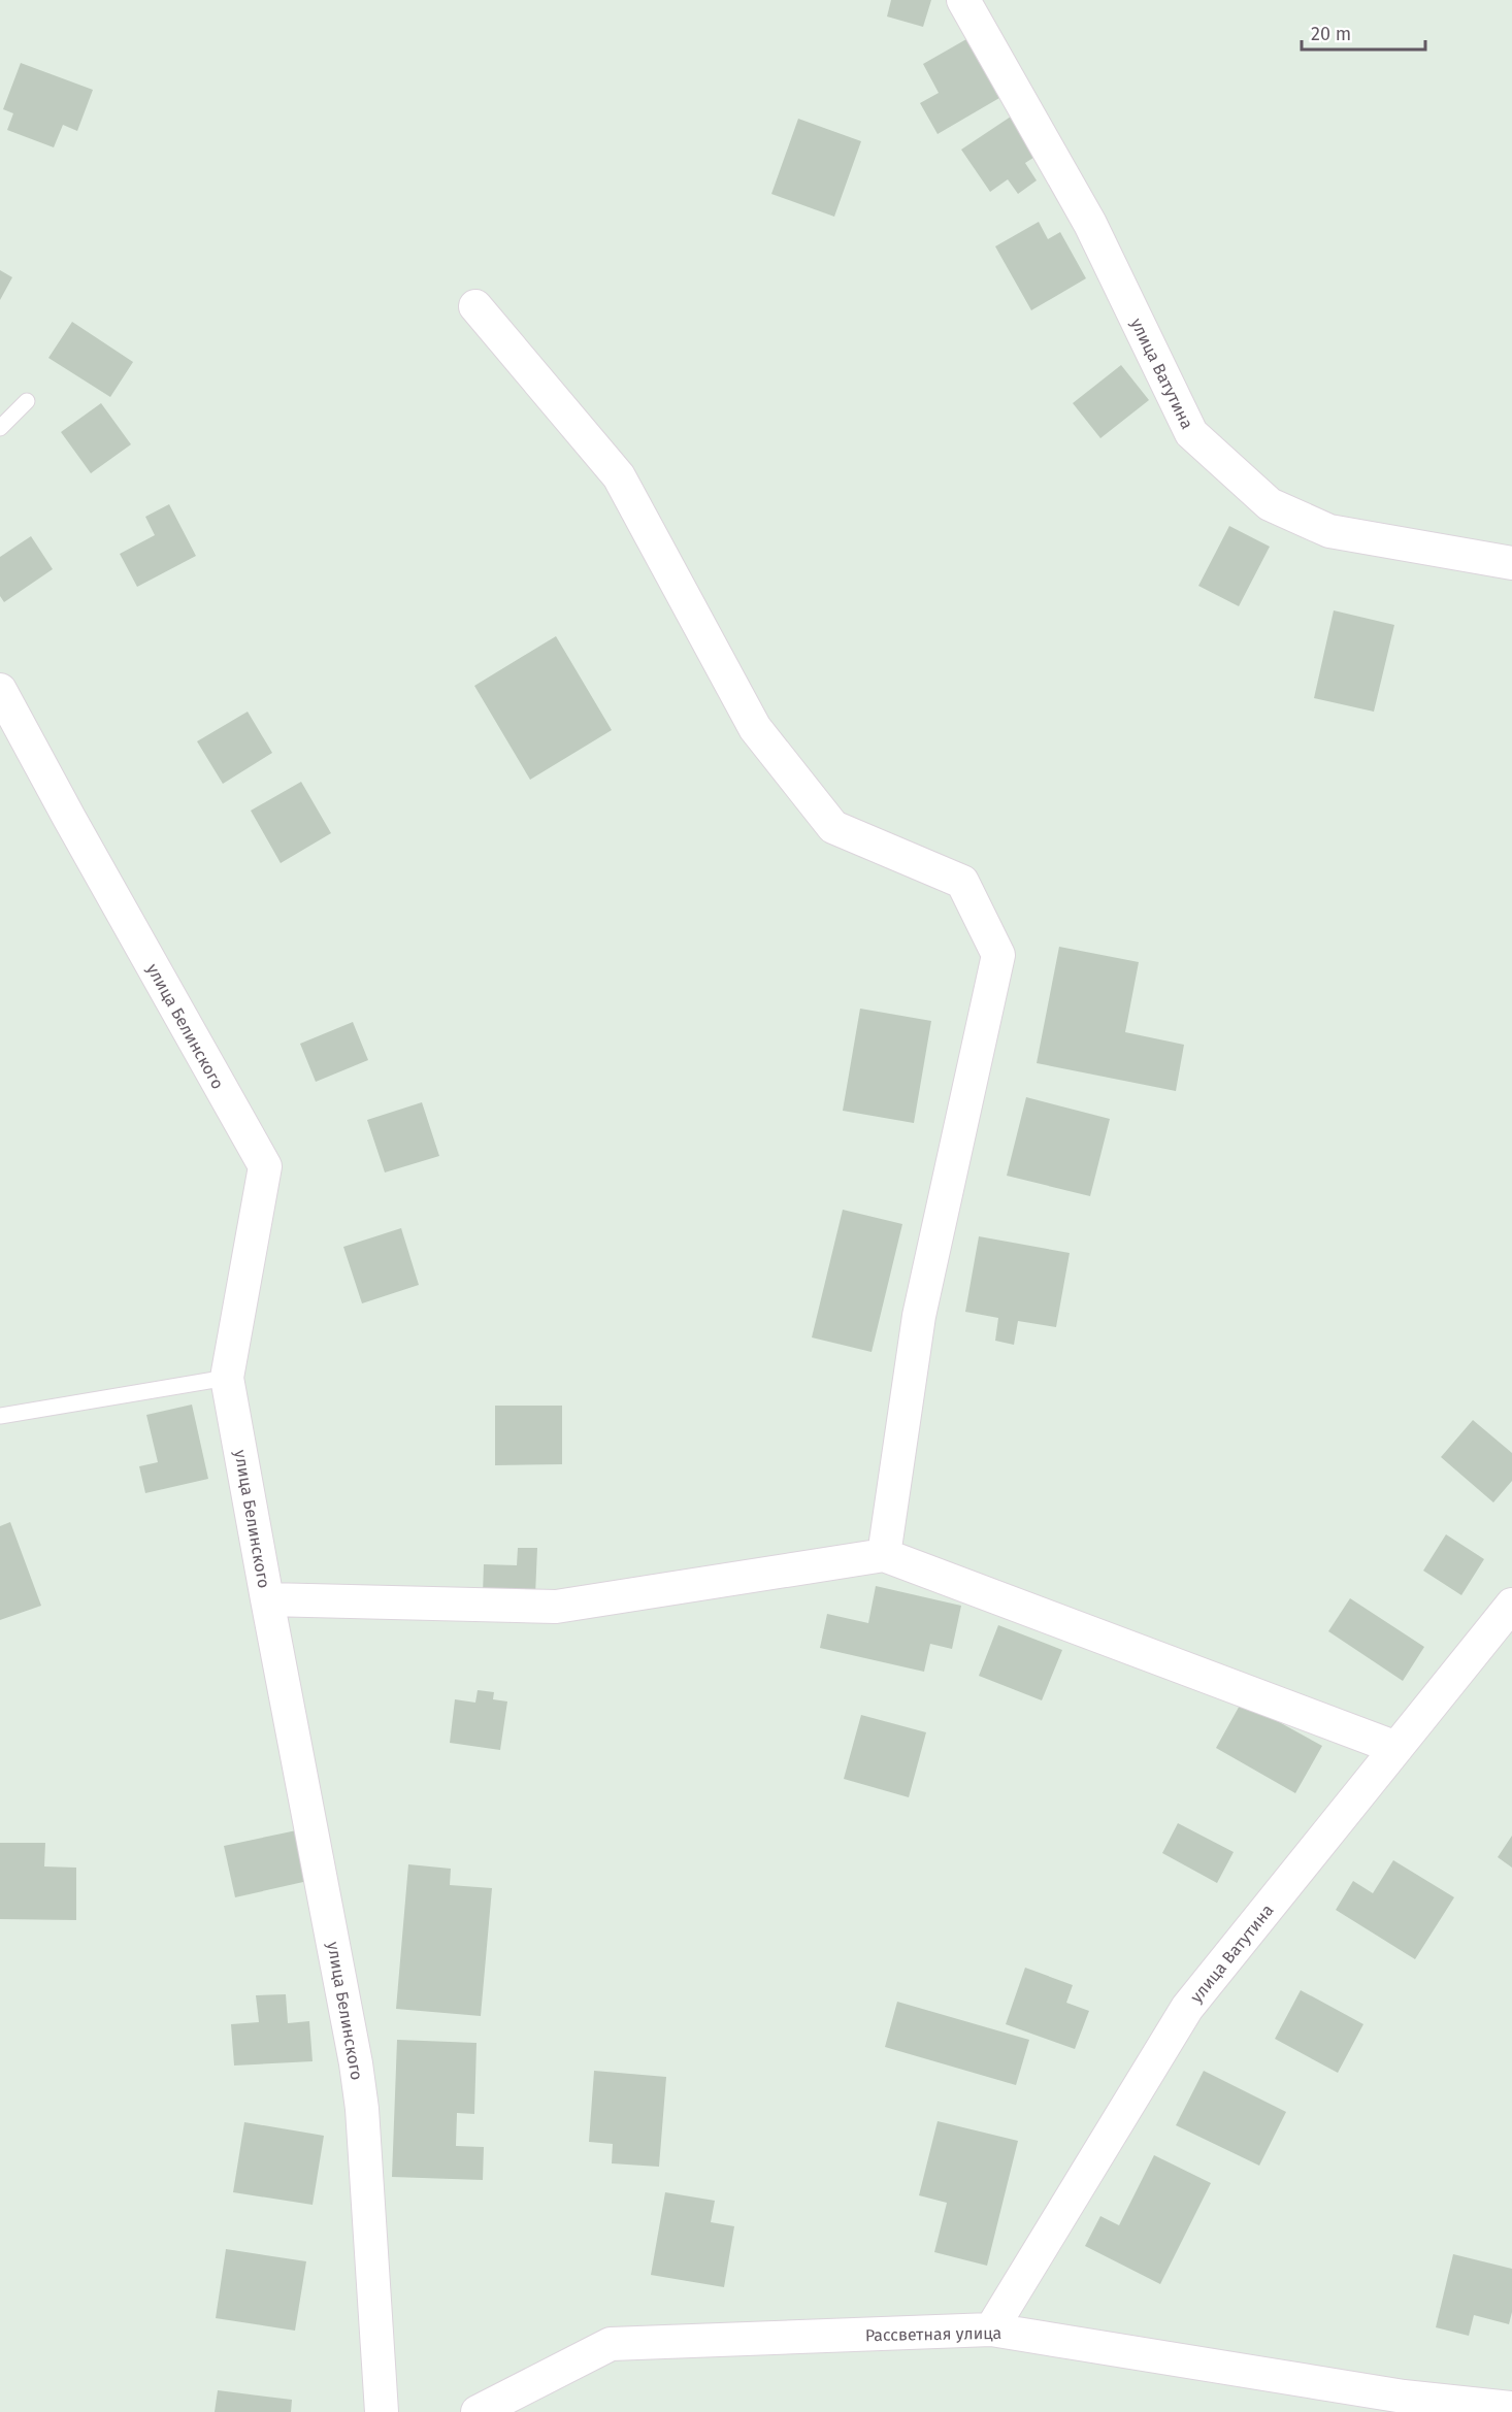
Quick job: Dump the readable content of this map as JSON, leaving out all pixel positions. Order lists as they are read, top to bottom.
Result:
{
  "streets": {
    "street": ["улица Ватутина", "улица Белинского", "Рассветная улица"]
  },
  "crossings": [
    ["улица Ватутина", "Рассветная улица"]
  ],
  "scale_bar": "20 m"
}
